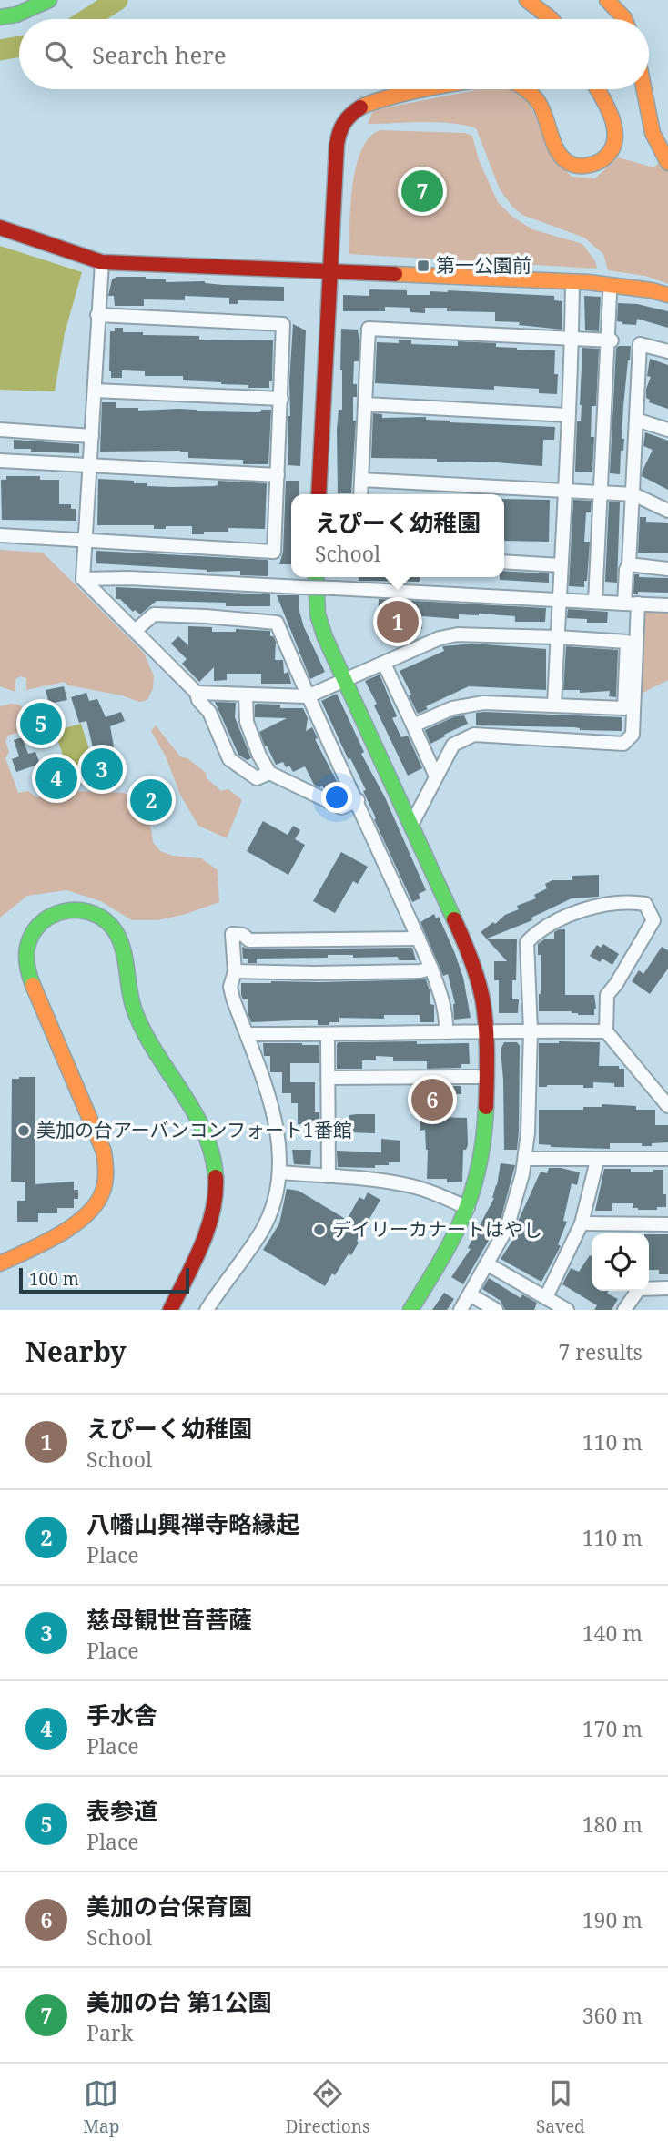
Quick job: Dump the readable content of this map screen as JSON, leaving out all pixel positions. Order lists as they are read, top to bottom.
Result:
{
  "places": {
    "transit": ["第一公園前"],
    "other": ["美加の台アーバンコンフォート1番館", "デイリーカナートはやし"]
  },
  "scale_bar": "100 m",
  "page": {
    "search": "Search here",
    "pins": [
      "7",
      "1",
      "5",
      "3",
      "4",
      "2",
      "6"
    ],
    "popup": ["えぴーく幼稚園", "School"],
    "scale": "100 m",
    "heading": ["Nearby", "7 results"],
    "list": [
      {
        "mark": "1",
        "name": "えぴーく幼稚園",
        "note": "School",
        "value": "110 m"
      },
      {
        "mark": "2",
        "name": "八幡山興禅寺略縁起",
        "note": "Place",
        "value": "110 m"
      },
      {
        "mark": "3",
        "name": "慈母観世音菩薩",
        "note": "Place",
        "value": "140 m"
      },
      {
        "mark": "4",
        "name": "手水舎",
        "note": "Place",
        "value": "170 m"
      },
      {
        "mark": "5",
        "name": "表参道",
        "note": "Place",
        "value": "180 m"
      },
      {
        "mark": "6",
        "name": "美加の台保育園",
        "note": "School",
        "value": "190 m"
      },
      {
        "mark": "7",
        "name": "美加の台 第1公園",
        "note": "Park",
        "value": "360 m"
      }
    ],
    "nav": ["Map", "Directions", "Saved"]
  }
}
